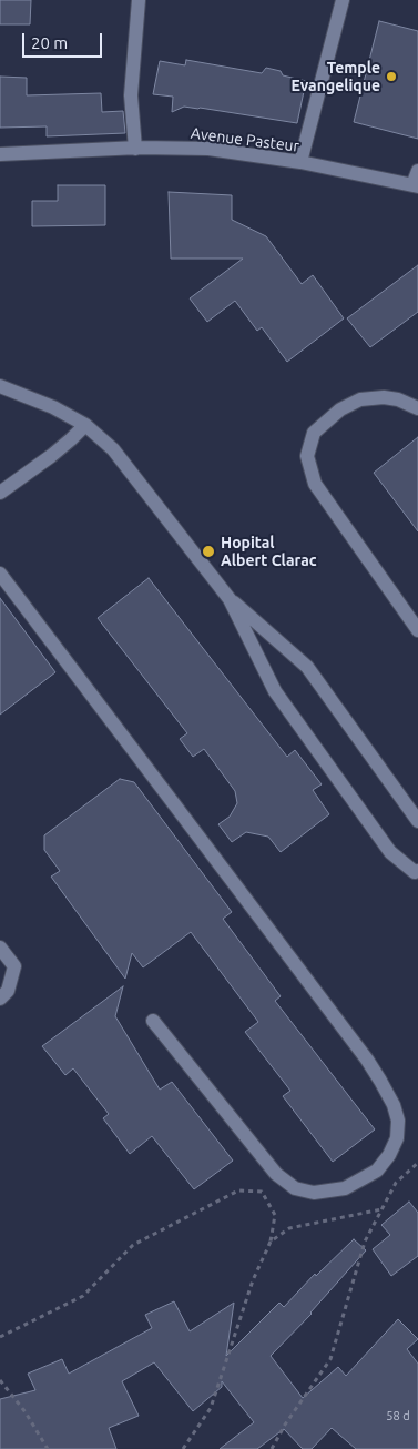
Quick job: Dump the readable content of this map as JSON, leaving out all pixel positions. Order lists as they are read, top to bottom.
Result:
{
  "streets": {
    "street": ["Avenue Pasteur"]
  },
  "places": ["Temple Evangelique", "Hopital Albert Clarac"],
  "house_numbers": ["58 d"],
  "scale_bar": "20 m"
}
